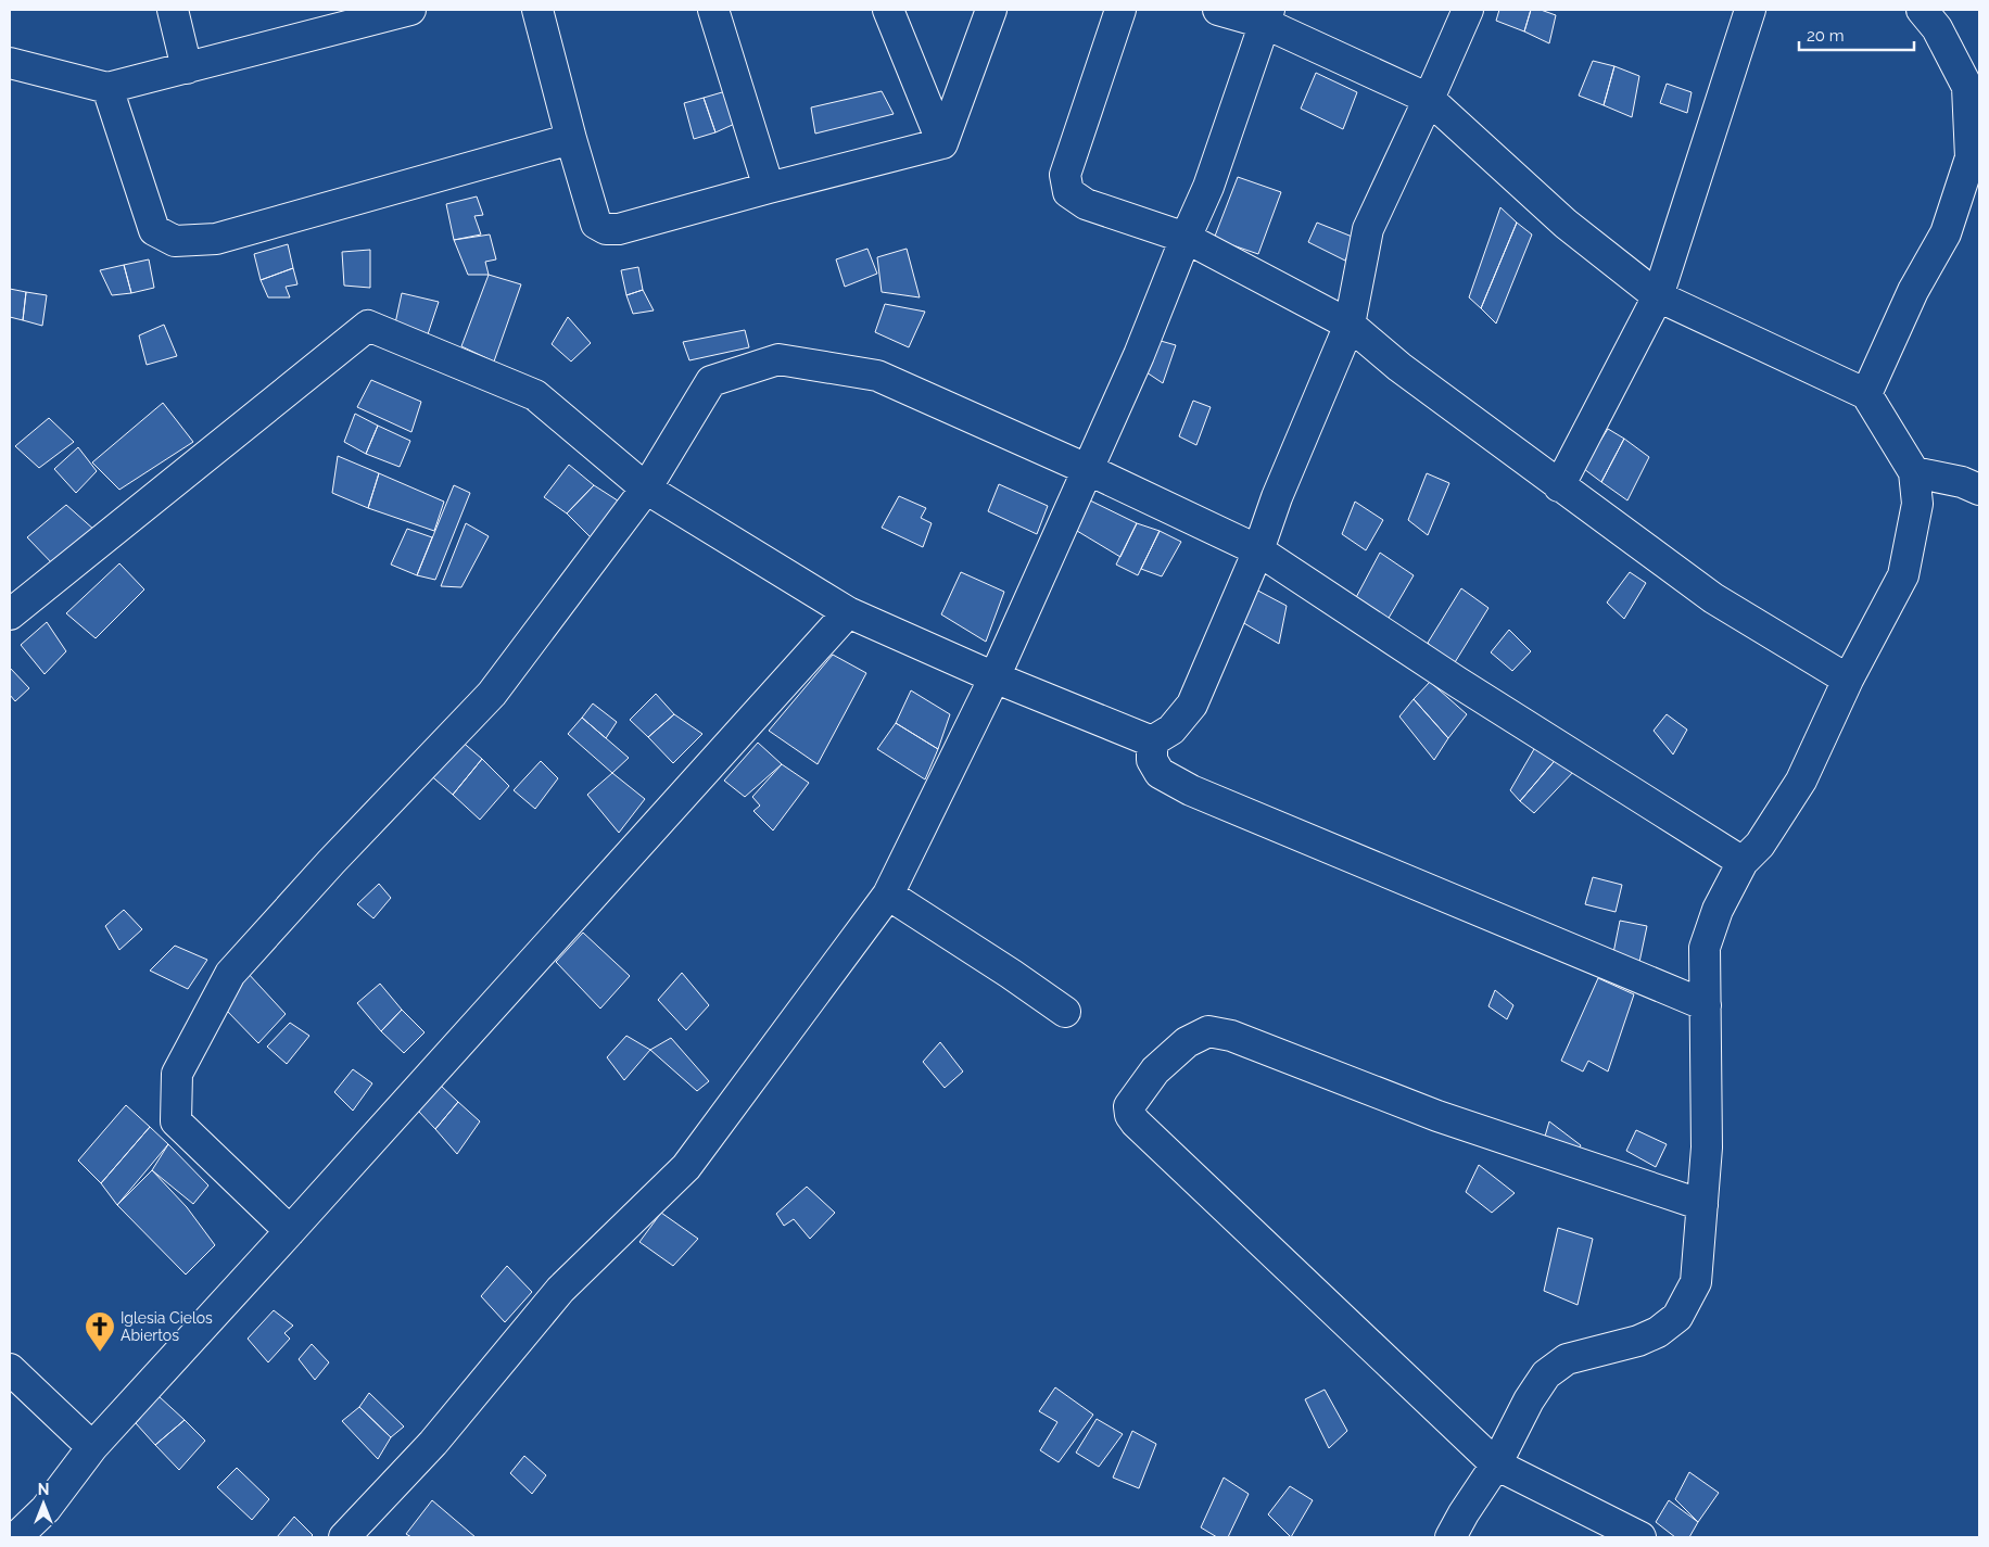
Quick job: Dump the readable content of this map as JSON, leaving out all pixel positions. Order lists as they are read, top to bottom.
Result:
{
  "places": {
    "church": ["Iglesia Cielos Abiertos"]
  },
  "scale_bar": "20 m",
  "north": "top"
}
